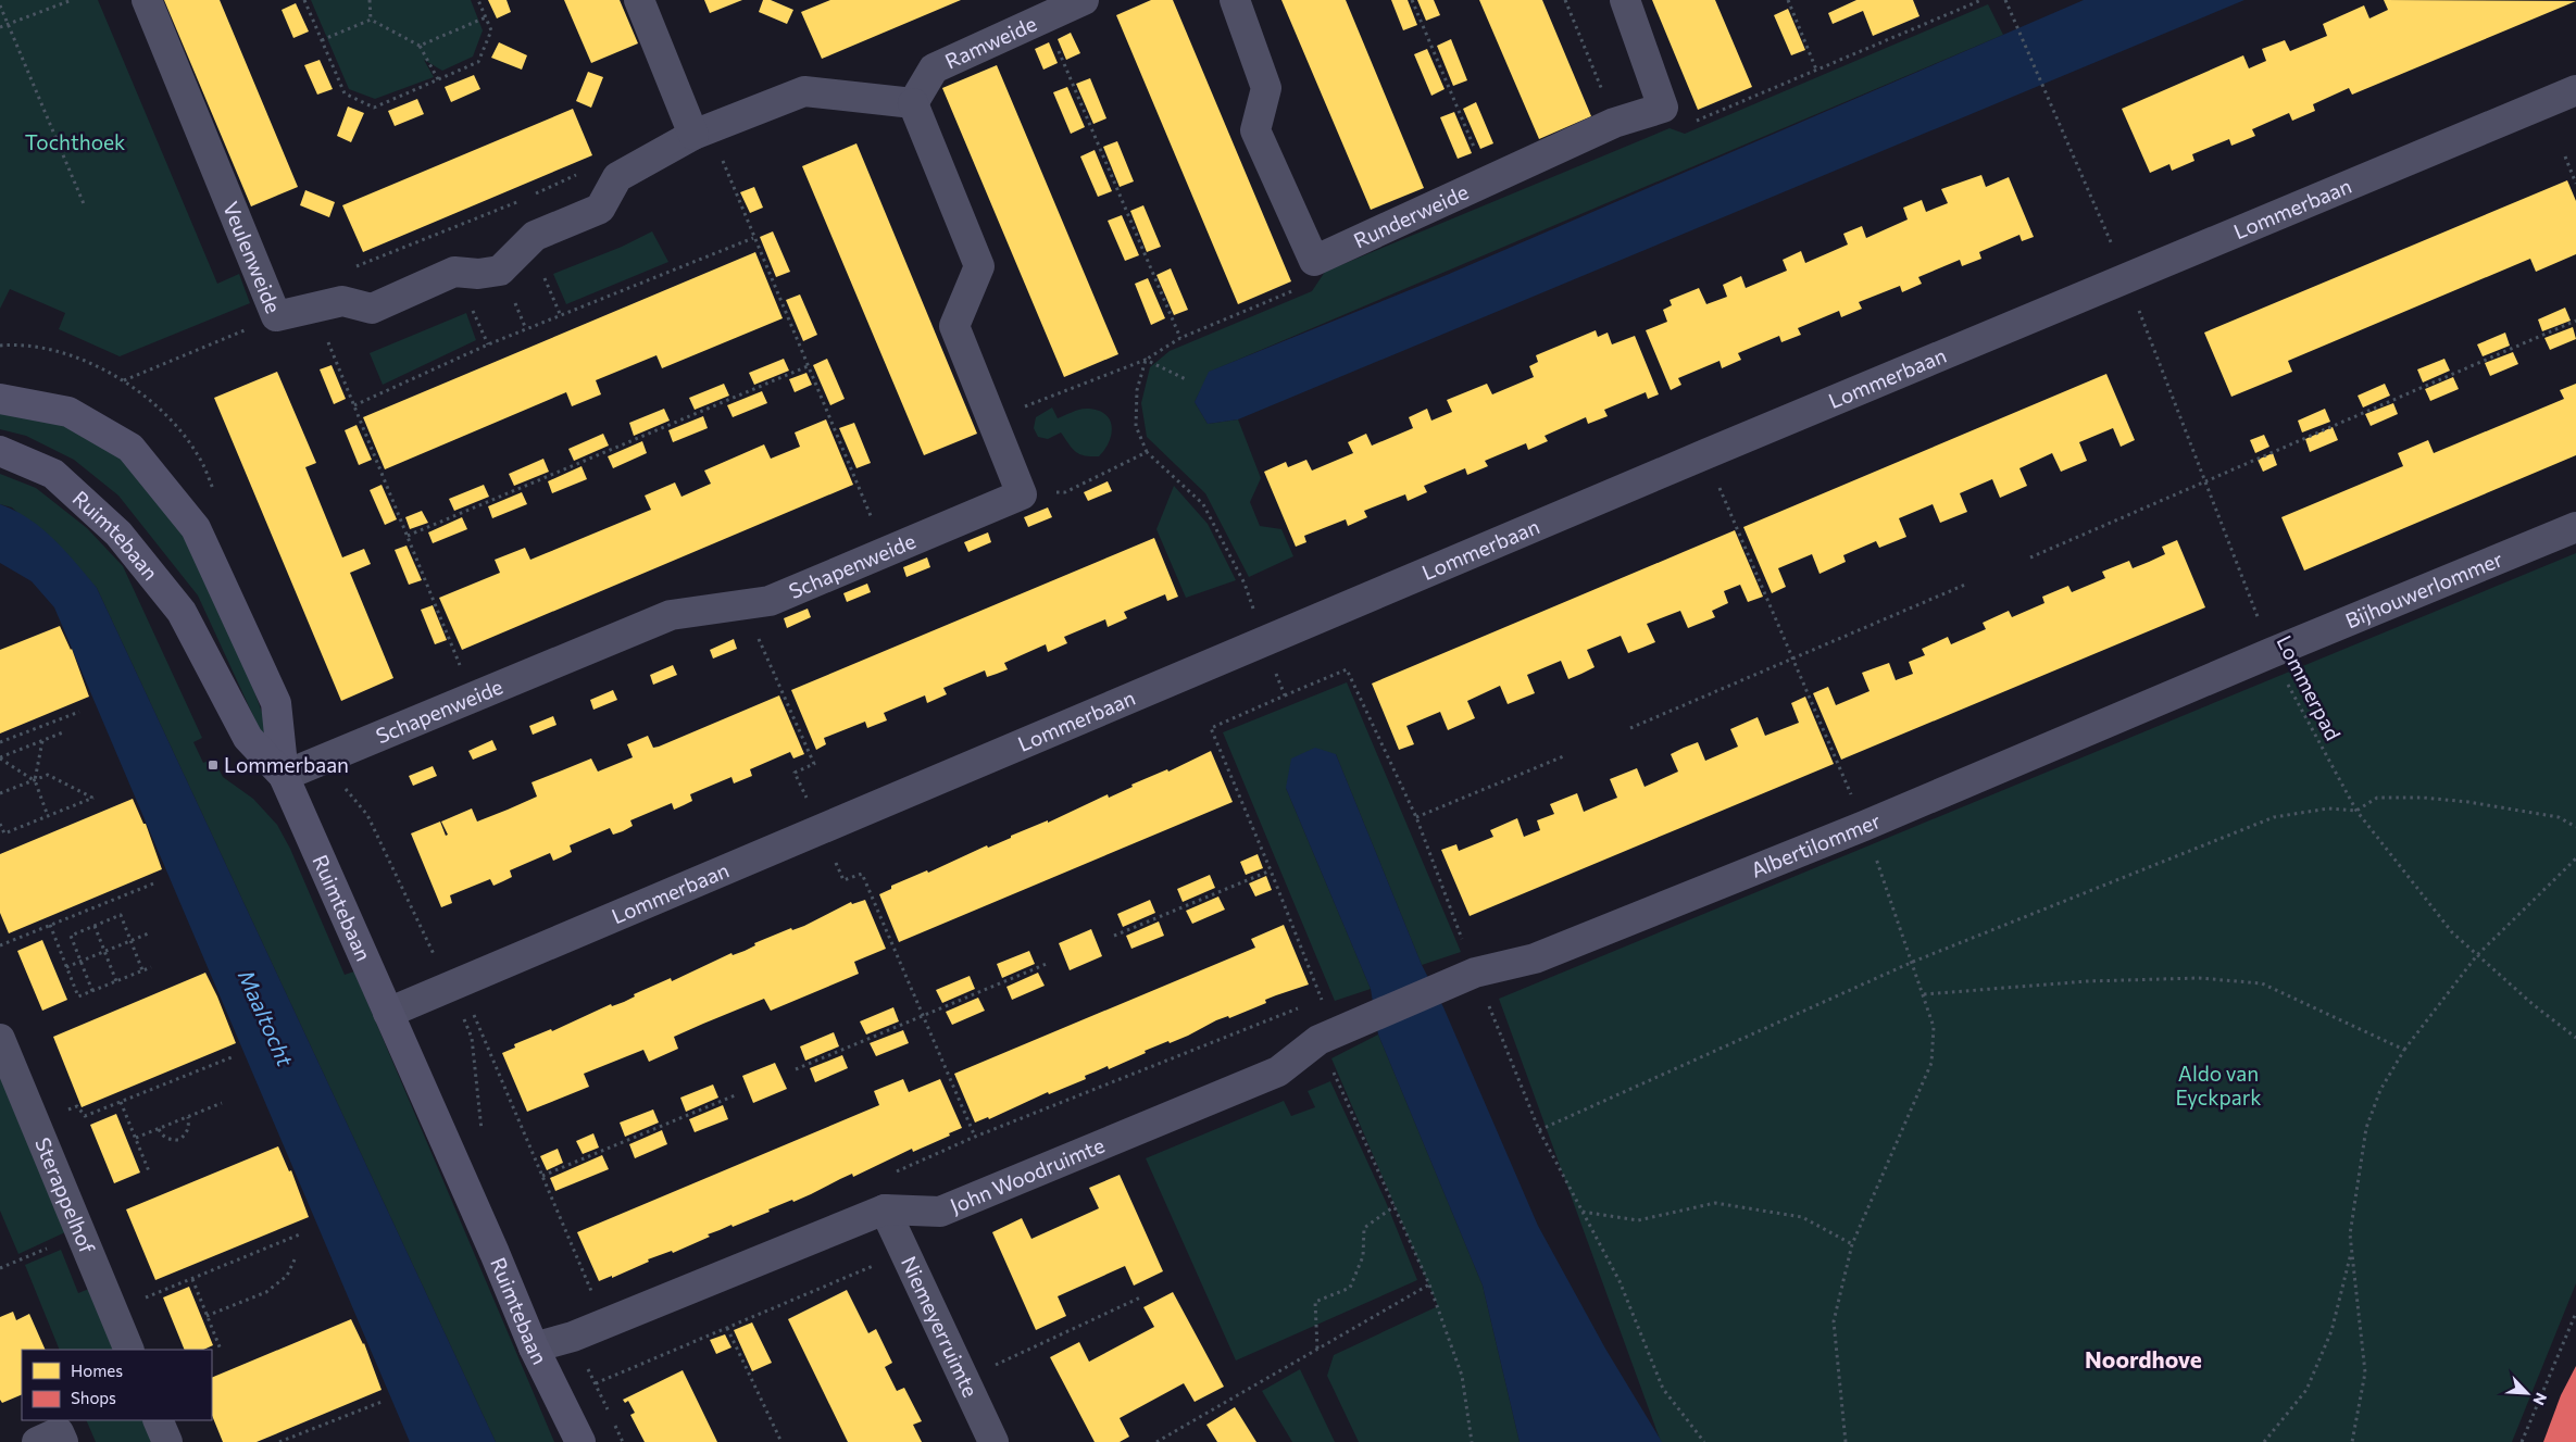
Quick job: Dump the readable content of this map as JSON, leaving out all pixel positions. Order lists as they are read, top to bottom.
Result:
{
  "streets": {
    "street": [
      "Ramweide",
      "Lommerbaan",
      "Runderweide",
      "Veulenweide",
      "Ruimtebaan",
      "Schapenweide",
      "Bijhouwerlommer",
      "Albertilommer",
      "John Woodruimte",
      "Sterappelhof",
      "Niemeyerruimte"
    ],
    "path": ["Lommerpad"]
  },
  "crossings": [
    ["Lommerbaan", "Ruimtebaan"],
    ["Lommerbaan", "Lommerpad"],
    ["Ruimtebaan", "Schapenweide"],
    ["Ruimtebaan", "John Woodruimte"],
    ["Bijhouwerlommer", "Lommerpad"],
    ["Bijhouwerlommer", "Albertilommer"],
    ["Lommerpad", "Albertilommer"],
    ["Albertilommer", "John Woodruimte"],
    ["John Woodruimte", "Niemeyerruimte"]
  ],
  "districts": ["Noordhove"],
  "water": ["Maaltocht"],
  "parks": ["Tochthoek", "Aldo van Eyckpark"],
  "places": {
    "transit": ["Lommerbaan"]
  },
  "legend": ["Homes", "Shops"],
  "north": "bottom right"
}
